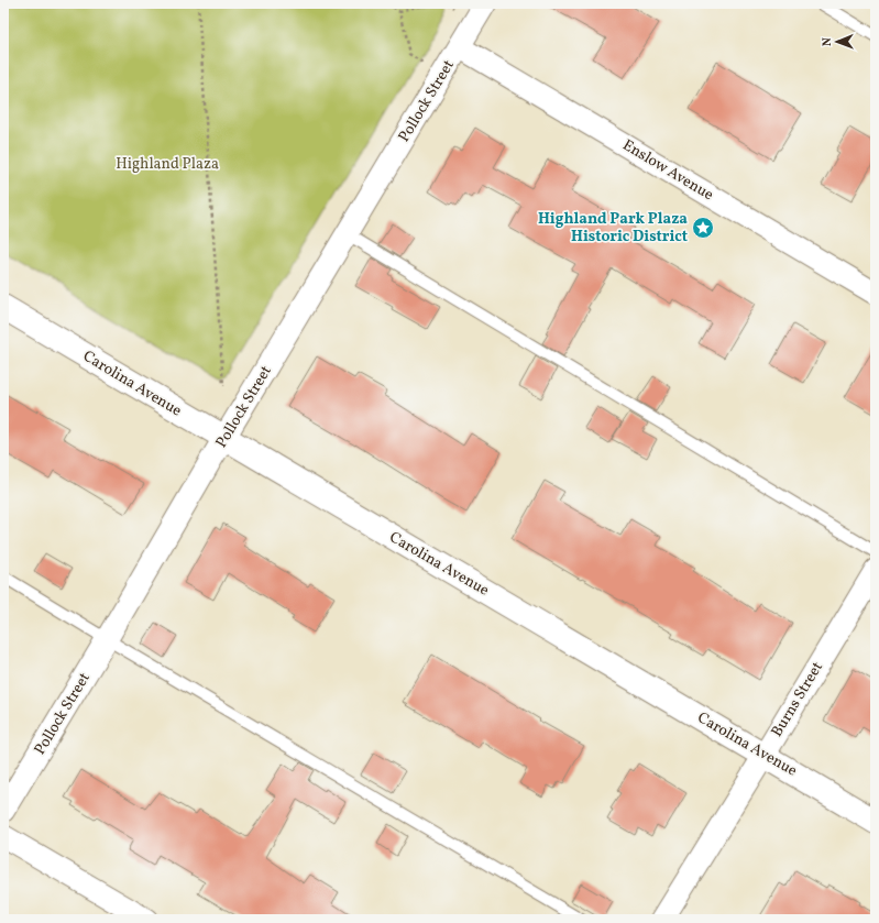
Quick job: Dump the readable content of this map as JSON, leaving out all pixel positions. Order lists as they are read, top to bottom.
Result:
{
  "streets": {
    "street": [
      "Pollock Street",
      "Enslow Avenue",
      "Carolina Avenue",
      "Burns Street"
    ]
  },
  "crossings": [
    ["Pollock Street", "Enslow Avenue"],
    ["Pollock Street", "Carolina Avenue"],
    ["Carolina Avenue", "Burns Street"]
  ],
  "parks": ["Highland Plaza"],
  "places": {
    "place": ["Highland Park Plaza Historic District"]
  },
  "north": "left"
}
